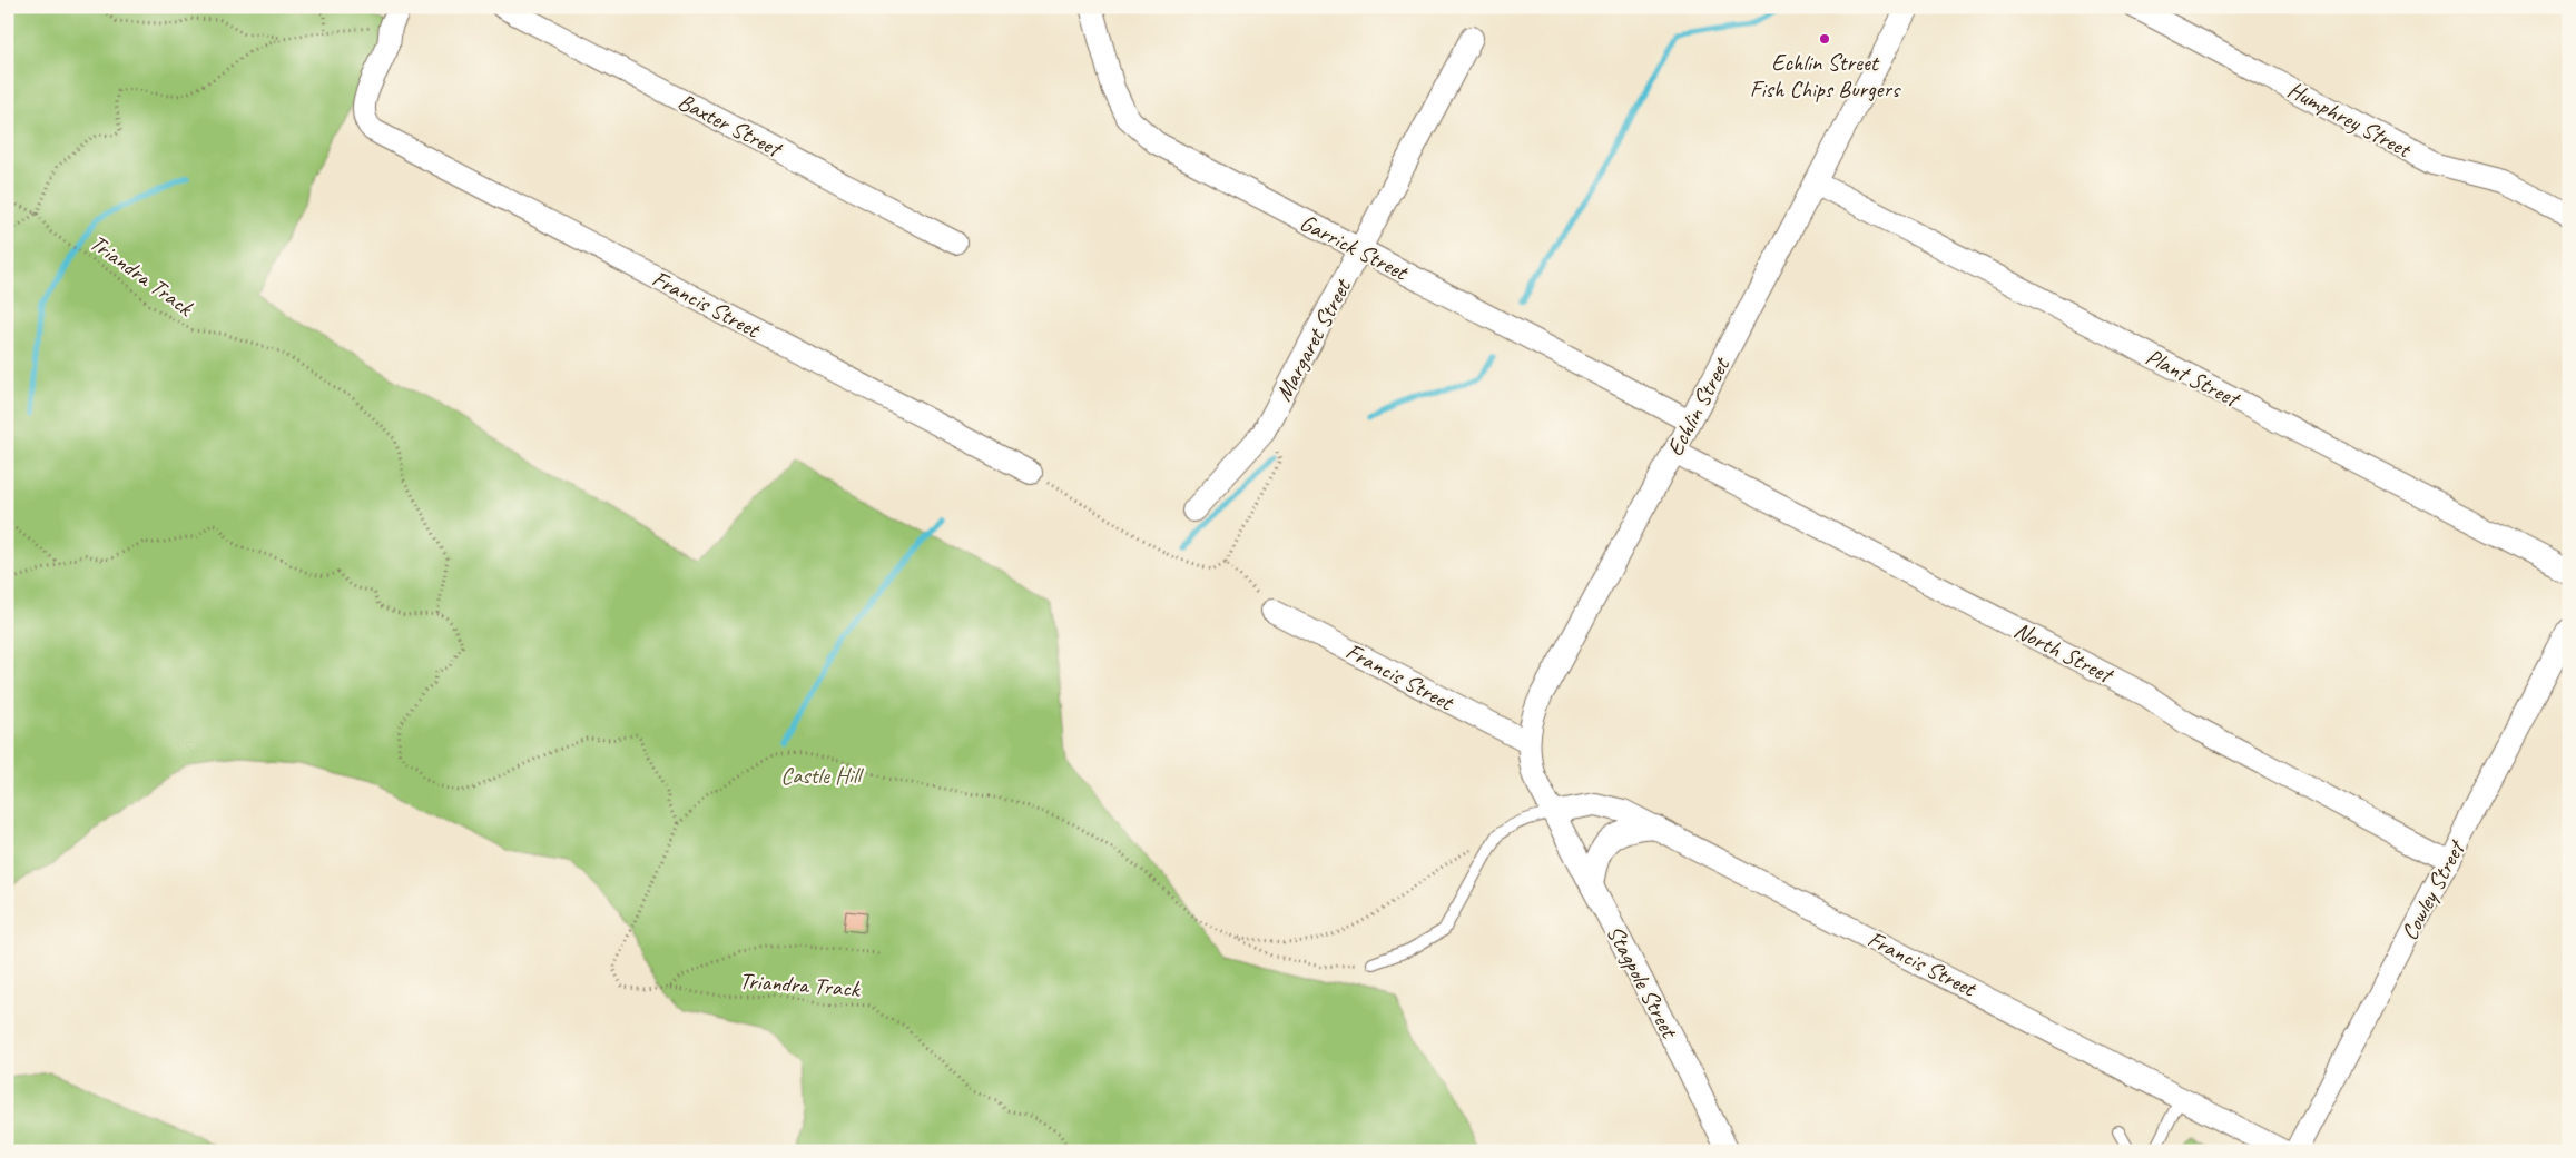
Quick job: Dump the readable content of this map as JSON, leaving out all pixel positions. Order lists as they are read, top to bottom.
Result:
{
  "streets": {
    "street": [
      "Humphrey Street",
      "Baxter Street",
      "Garrick Street",
      "Francis Street",
      "Margaret Street",
      "Plant Street",
      "Echlin Street",
      "North Street",
      "Cowley Street",
      "Stagpole Street"
    ],
    "path": ["Triandra Track"]
  },
  "crossings": [
    ["Garrick Street", "Margaret Street"],
    ["Garrick Street", "Echlin Street"],
    ["Francis Street", "Echlin Street"],
    ["Francis Street", "Stagpole Street"],
    ["Plant Street", "Echlin Street"],
    ["Echlin Street", "North Street"],
    ["Echlin Street", "Stagpole Street"],
    ["North Street", "Cowley Street"]
  ],
  "parks": ["Castle Hill"],
  "places": ["Echlin Street Fish Chips Burgers"]
}
